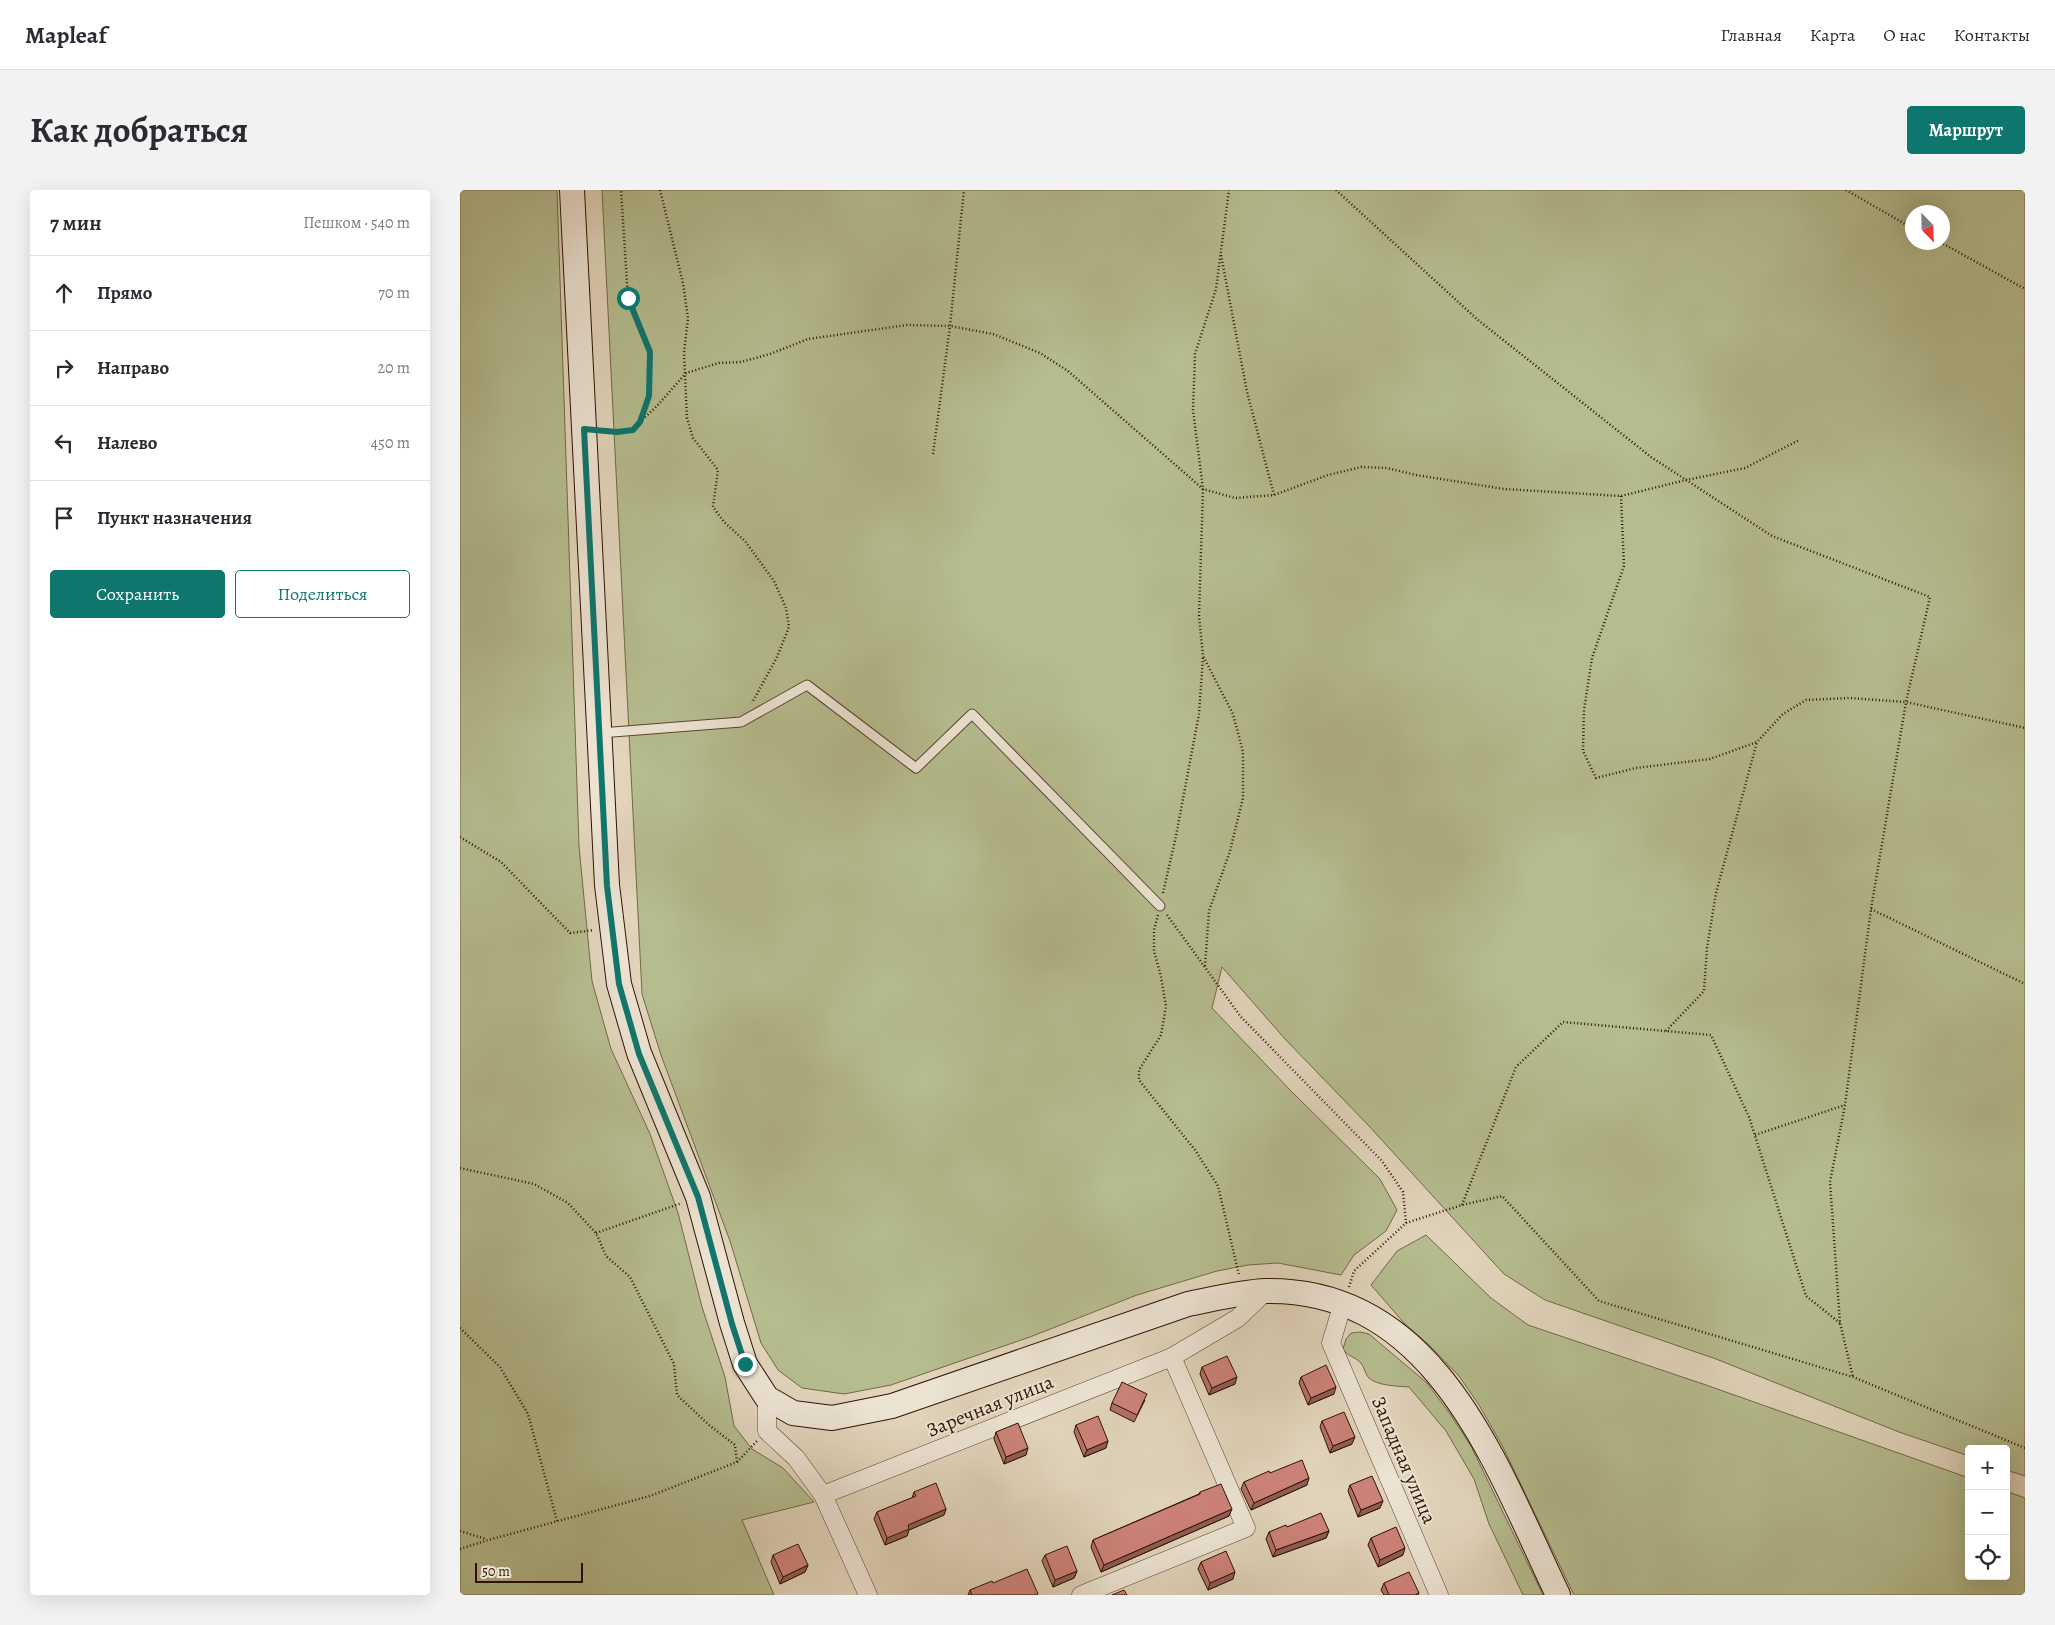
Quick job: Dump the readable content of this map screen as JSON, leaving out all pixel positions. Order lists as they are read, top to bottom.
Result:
{
  "streets": {
    "street": ["Заречная улица", "Западная улица"]
  },
  "scale_bar": "50 m",
  "north": "bottom right",
  "page": {
    "header": "Mapleaf",
    "nav": [
      "Главная",
      "Карта",
      "О нас",
      "Контакты"
    ],
    "title": "Как добраться",
    "buttons": [
      "Маршрут",
      ["Сохранить", "Поделиться"]
    ],
    "heading": ["7 мин", "Пешком · 540 m"],
    "list": [
      ["Прямо", "70 m"],
      ["Направо", "20 m"],
      ["Налево", "450 m"],
      "Пункт назначения"
    ],
    "map_buttons": ["+", "−"],
    "scale": "50 m"
  }
}
